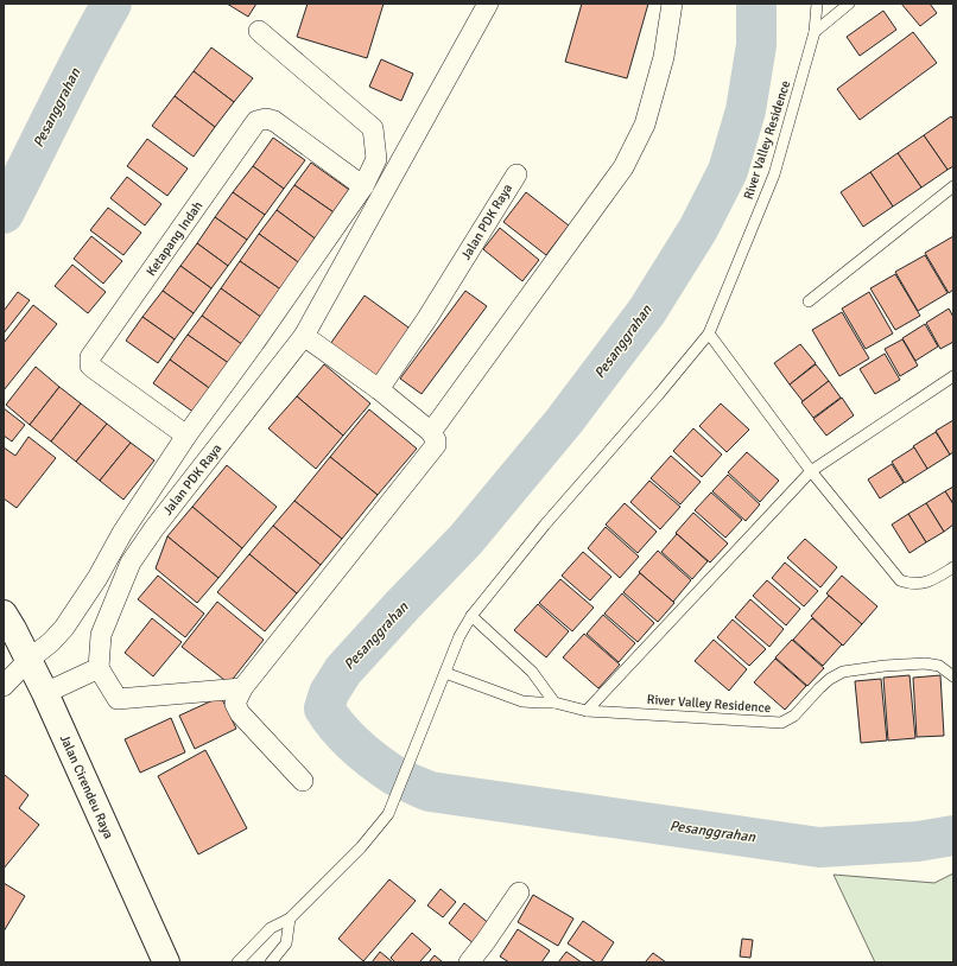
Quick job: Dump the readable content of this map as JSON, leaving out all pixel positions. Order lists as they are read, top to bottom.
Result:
{
  "streets": {
    "main road": ["Jalan Cirendeu Raya"],
    "street": ["Jalan PDK Raya", "Ketapang Indah"],
    "lane": ["River Valley Residence"]
  },
  "water": ["Pesanggrahan"]
}
